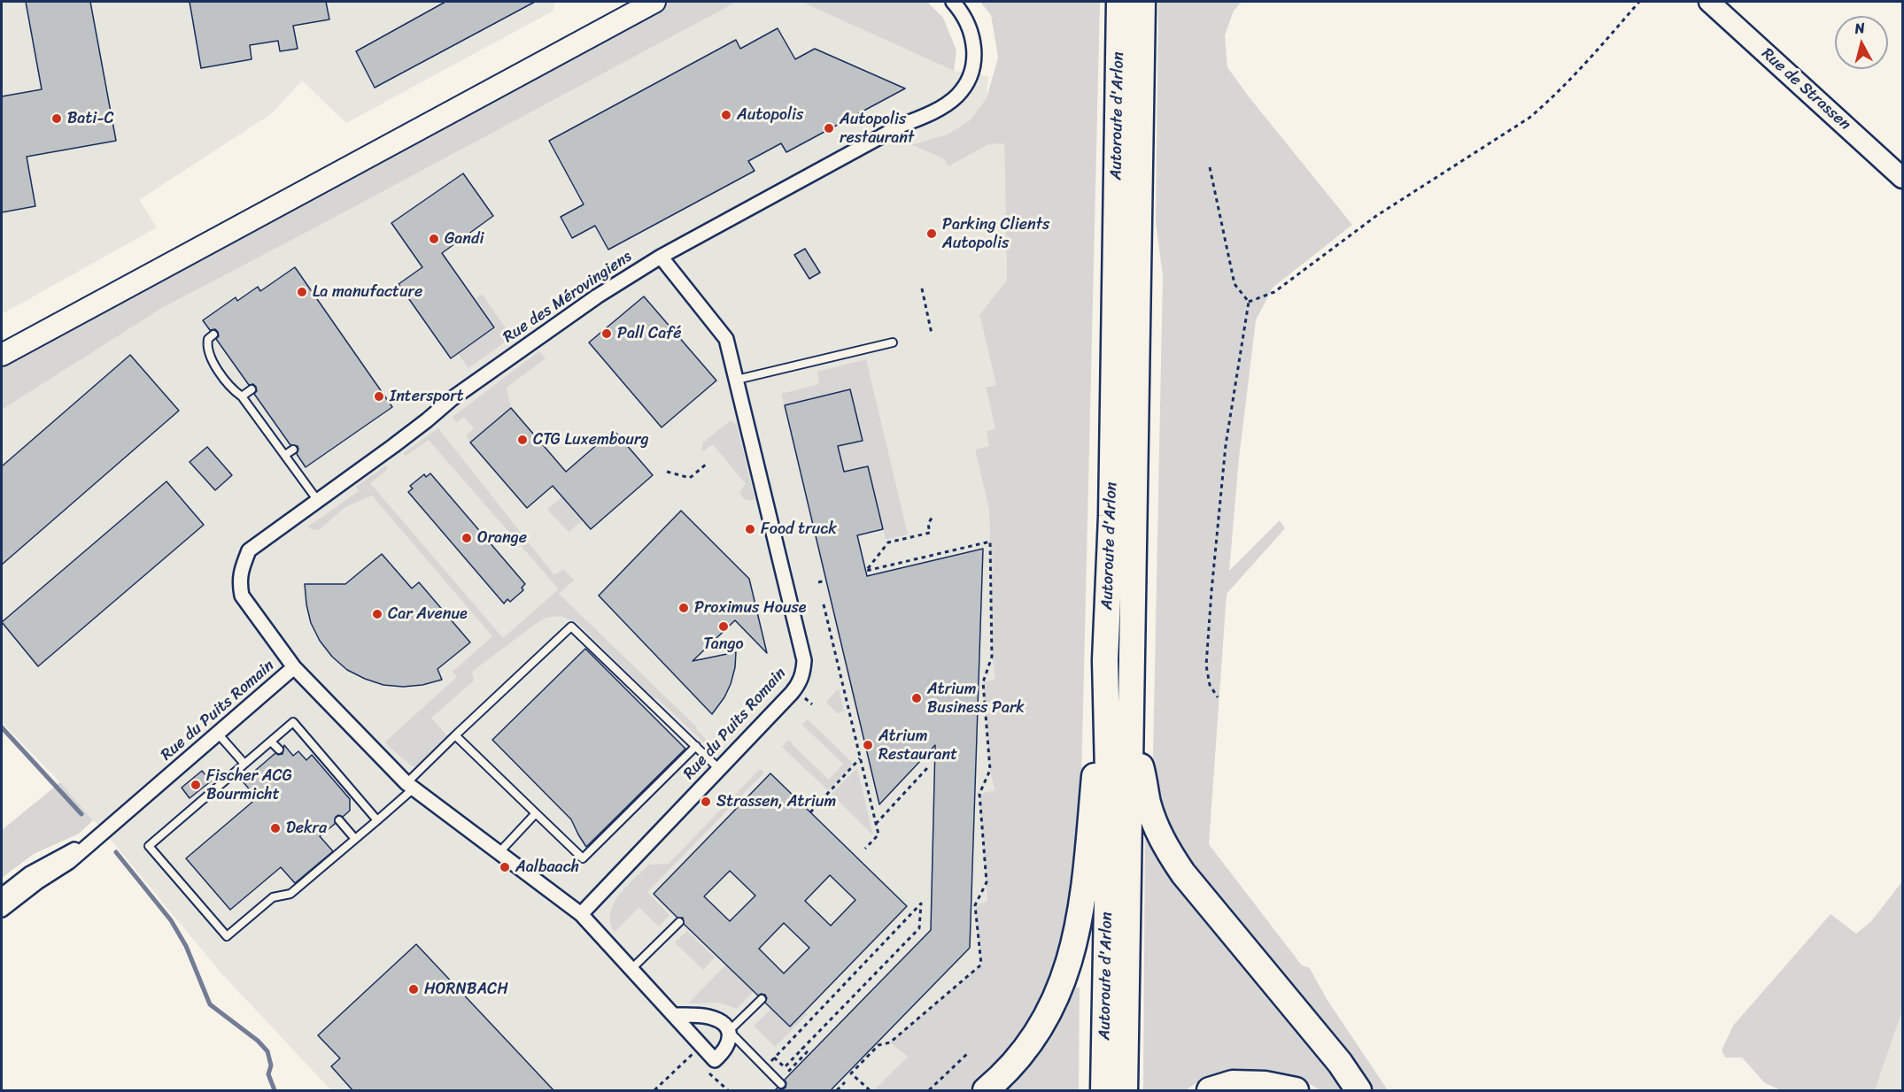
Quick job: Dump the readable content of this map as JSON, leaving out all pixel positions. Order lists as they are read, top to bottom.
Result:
{
  "streets": {
    "highway": ["Autoroute d'Arlon"],
    "main road": ["Rue de Strassen"],
    "street": ["Rue des Mérovingiens", "Rue du Puits Romain"]
  },
  "crossings": [
    ["Rue des Mérovingiens", "Rue du Puits Romain"]
  ],
  "places": [
    "Autopolis",
    "Bati-C",
    "Autopolis restaurant",
    "Parking Clients Autopolis",
    "Gandi",
    "La manufacture",
    "Pall Café",
    "Intersport",
    "CTG Luxembourg",
    "Food truck",
    "Orange",
    "Proximus House",
    "Car Avenue",
    "Tango",
    "Atrium Business Park",
    "Atrium Restaurant",
    "Fischer ACG Bourmicht",
    "Strassen, Atrium",
    "Dekra",
    "Aalbaach",
    "HORNBACH"
  ],
  "north": "top"
}
